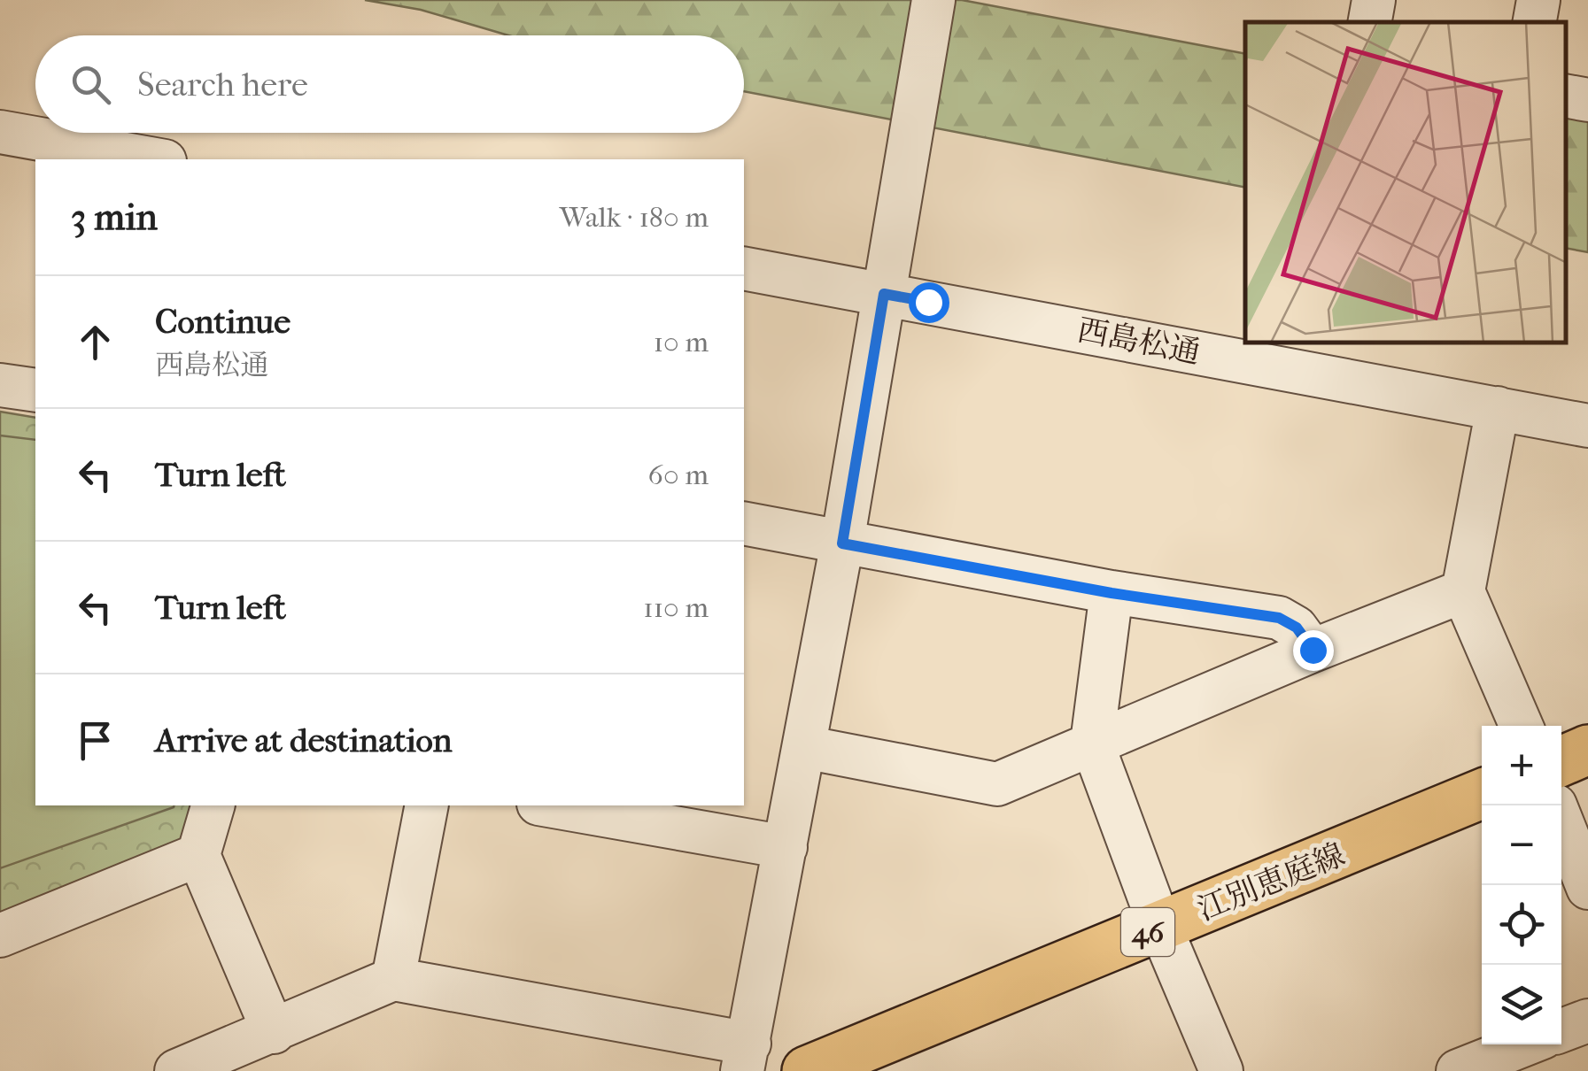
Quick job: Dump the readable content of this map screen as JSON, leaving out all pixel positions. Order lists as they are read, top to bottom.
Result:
{
  "streets": {
    "main road": ["江別恵庭線", "46"],
    "street": ["西島松通"]
  },
  "page": {
    "search": "Search here",
    "heading": ["3 min", "Walk · 180 m"],
    "list": [
      ["Continue", "西島松通", "10 m"],
      ["Turn left", "60 m"],
      ["Turn left", "110 m"],
      "Arrive at destination"
    ],
    "map_buttons": ["+", "−"]
  }
}
